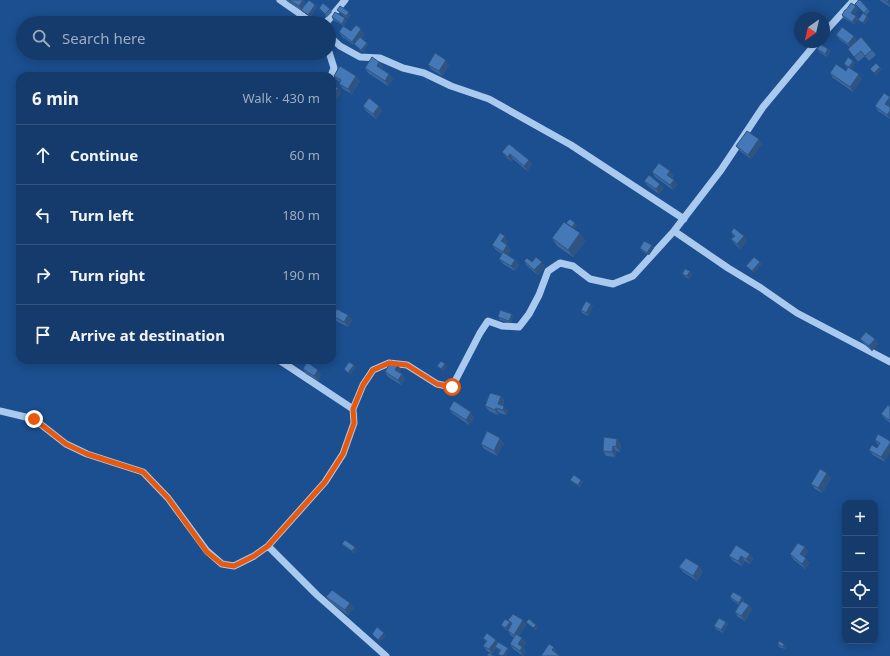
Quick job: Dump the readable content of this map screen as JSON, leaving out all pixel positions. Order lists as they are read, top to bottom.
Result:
{
  "north": "bottom left",
  "page": {
    "search": "Search here",
    "heading": ["6 min", "Walk · 430 m"],
    "list": [
      ["Continue", "60 m"],
      ["Turn left", "180 m"],
      ["Turn right", "190 m"],
      "Arrive at destination"
    ],
    "map_buttons": ["+", "−"]
  }
}
